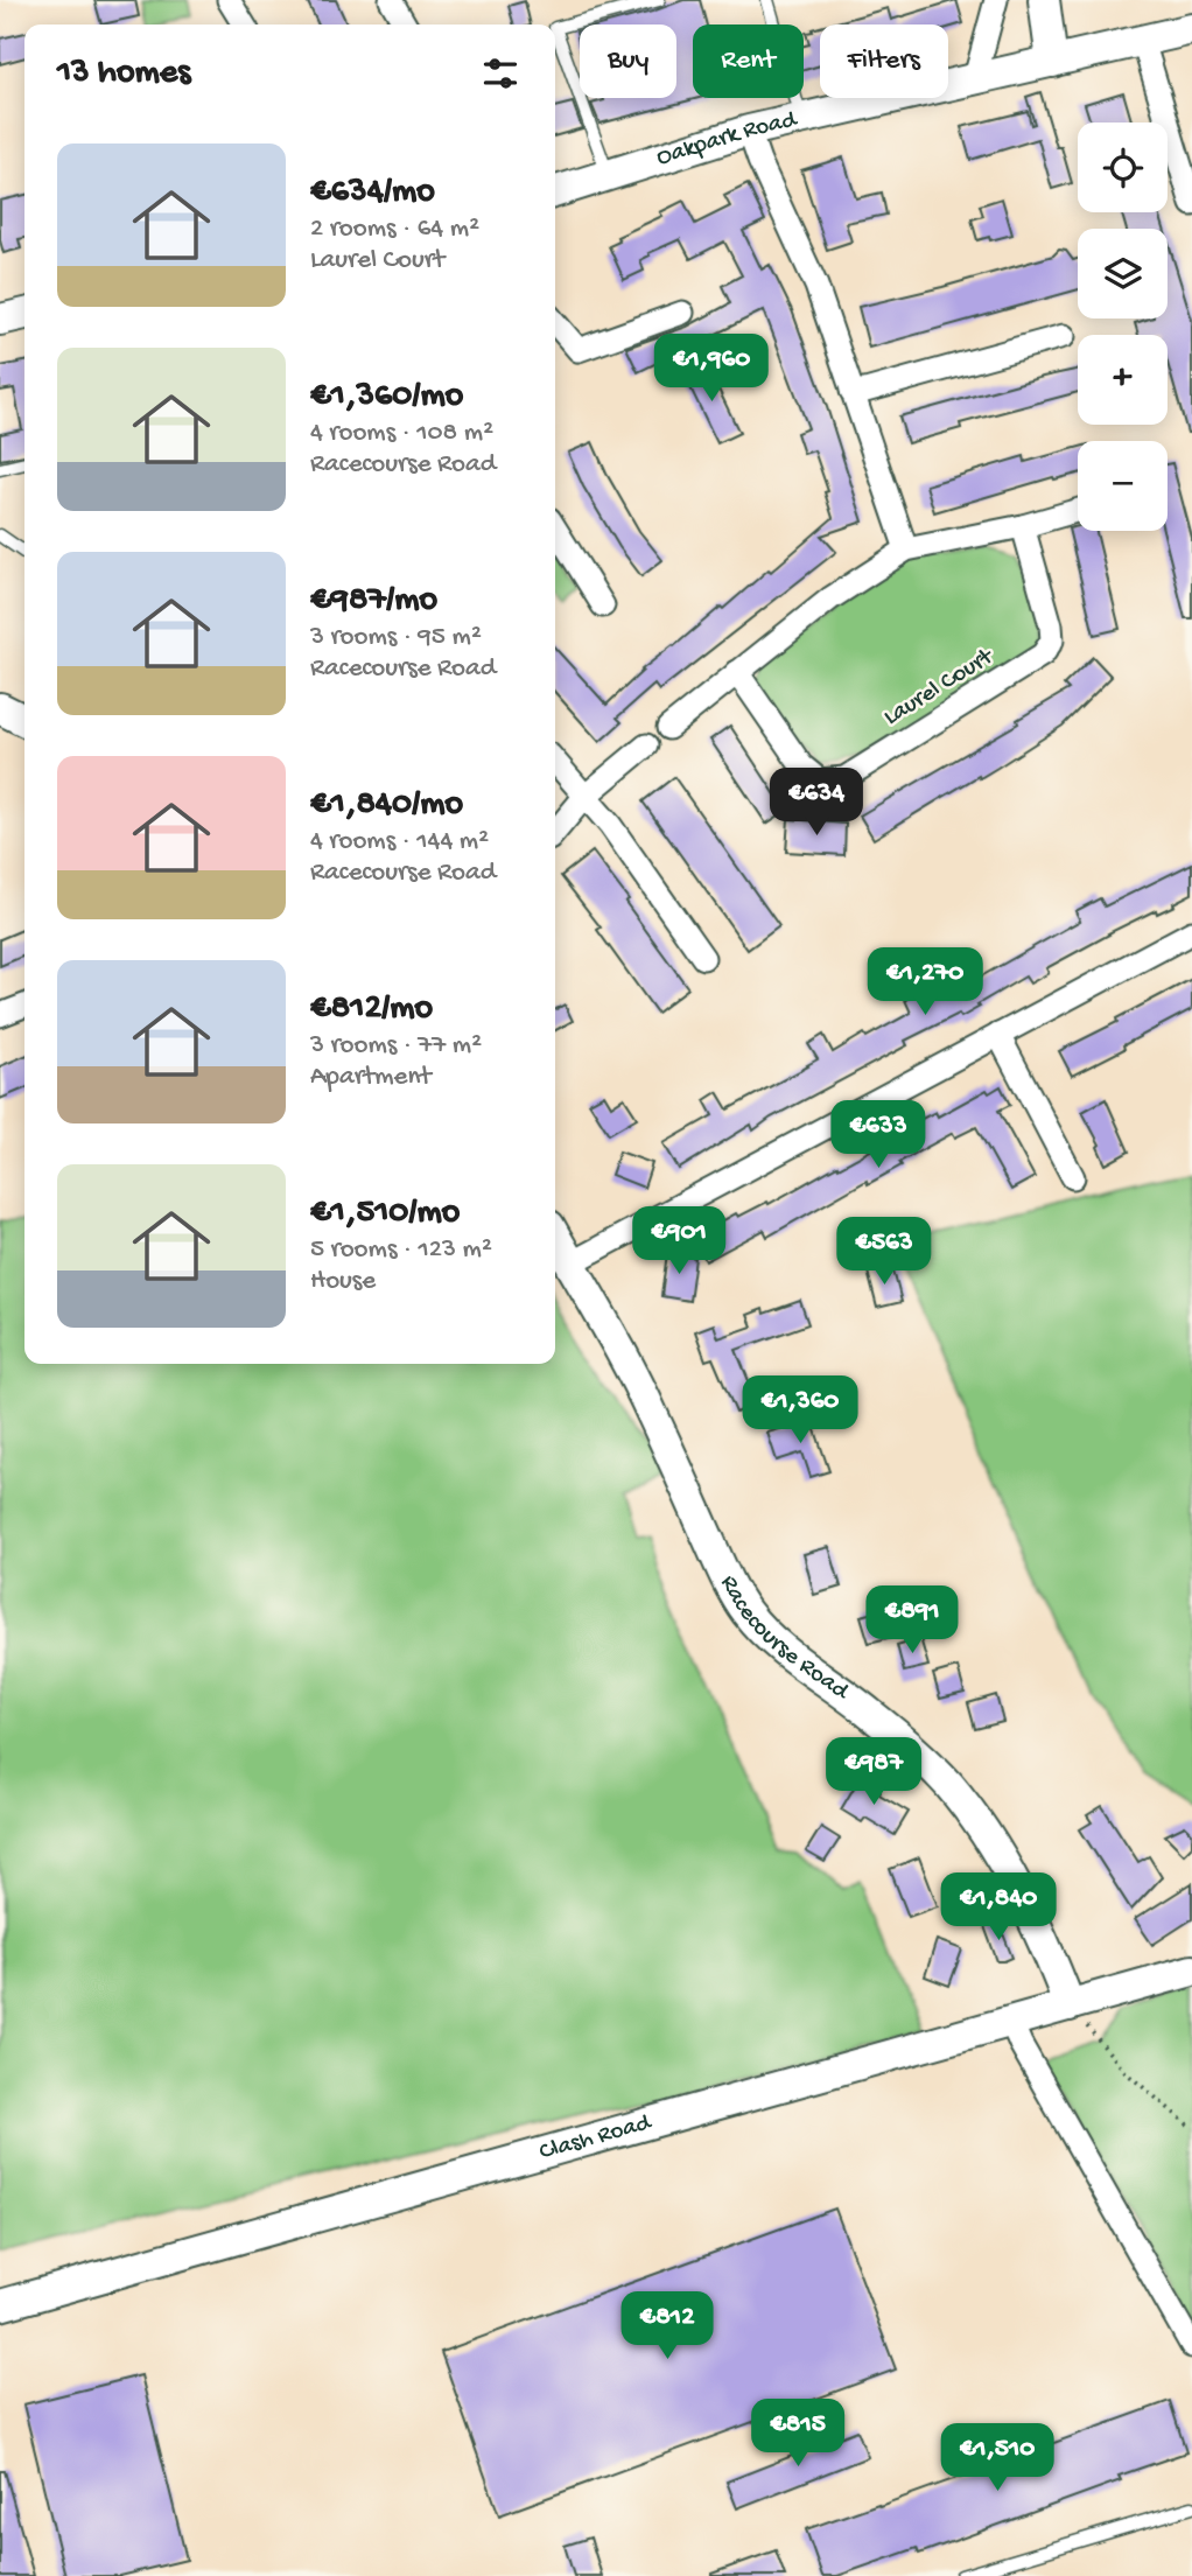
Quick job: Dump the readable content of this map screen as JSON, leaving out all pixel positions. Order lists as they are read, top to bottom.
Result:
{
  "streets": {
    "street": [
      "Oakpark Road",
      "Laurel Court",
      "Racecourse Road",
      "Clash Road"
    ]
  },
  "crossings": [
    ["Racecourse Road", "Clash Road"]
  ],
  "page": {
    "chip": ["Buy", "Rent", "Filters"],
    "heading": "13 homes",
    "map_buttons": ["+", "−"],
    "list": [
      {
        "name": "€634/mo",
        "note": "2 rooms · 64 m² · Laurel Court"
      },
      {
        "name": "€1,360/mo",
        "note": "4 rooms · 108 m² · Racecourse Road"
      },
      {
        "name": "€987/mo",
        "note": "3 rooms · 95 m² · Racecourse Road"
      },
      {
        "name": "€1,840/mo",
        "note": "4 rooms · 144 m² · Racecourse Road"
      },
      {
        "name": "€812/mo",
        "note": "3 rooms · 77 m² · Apartment"
      },
      {
        "name": "€1,510/mo",
        "note": "5 rooms · 123 m² · House"
      }
    ],
    "price": [
      "€1,960",
      "€634",
      "€1,270",
      "€633",
      "€901",
      "€563",
      "€1,360",
      "€891",
      "€987",
      "€1,840",
      "€812",
      "€815",
      "€1,510"
    ]
  }
}
